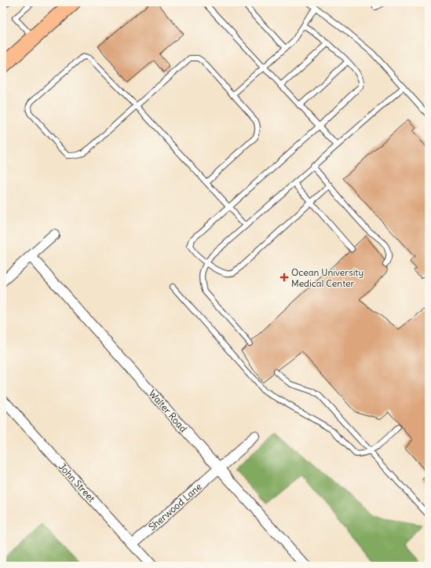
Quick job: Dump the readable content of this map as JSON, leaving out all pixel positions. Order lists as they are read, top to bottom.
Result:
{
  "streets": {
    "street": ["Walter Road", "John Street", "Sherwood Lane"]
  },
  "crossings": [
    ["Walter Road", "Sherwood Lane"],
    ["John Street", "Sherwood Lane"]
  ],
  "places": {
    "health": ["Ocean University Medical Center"]
  }
}
